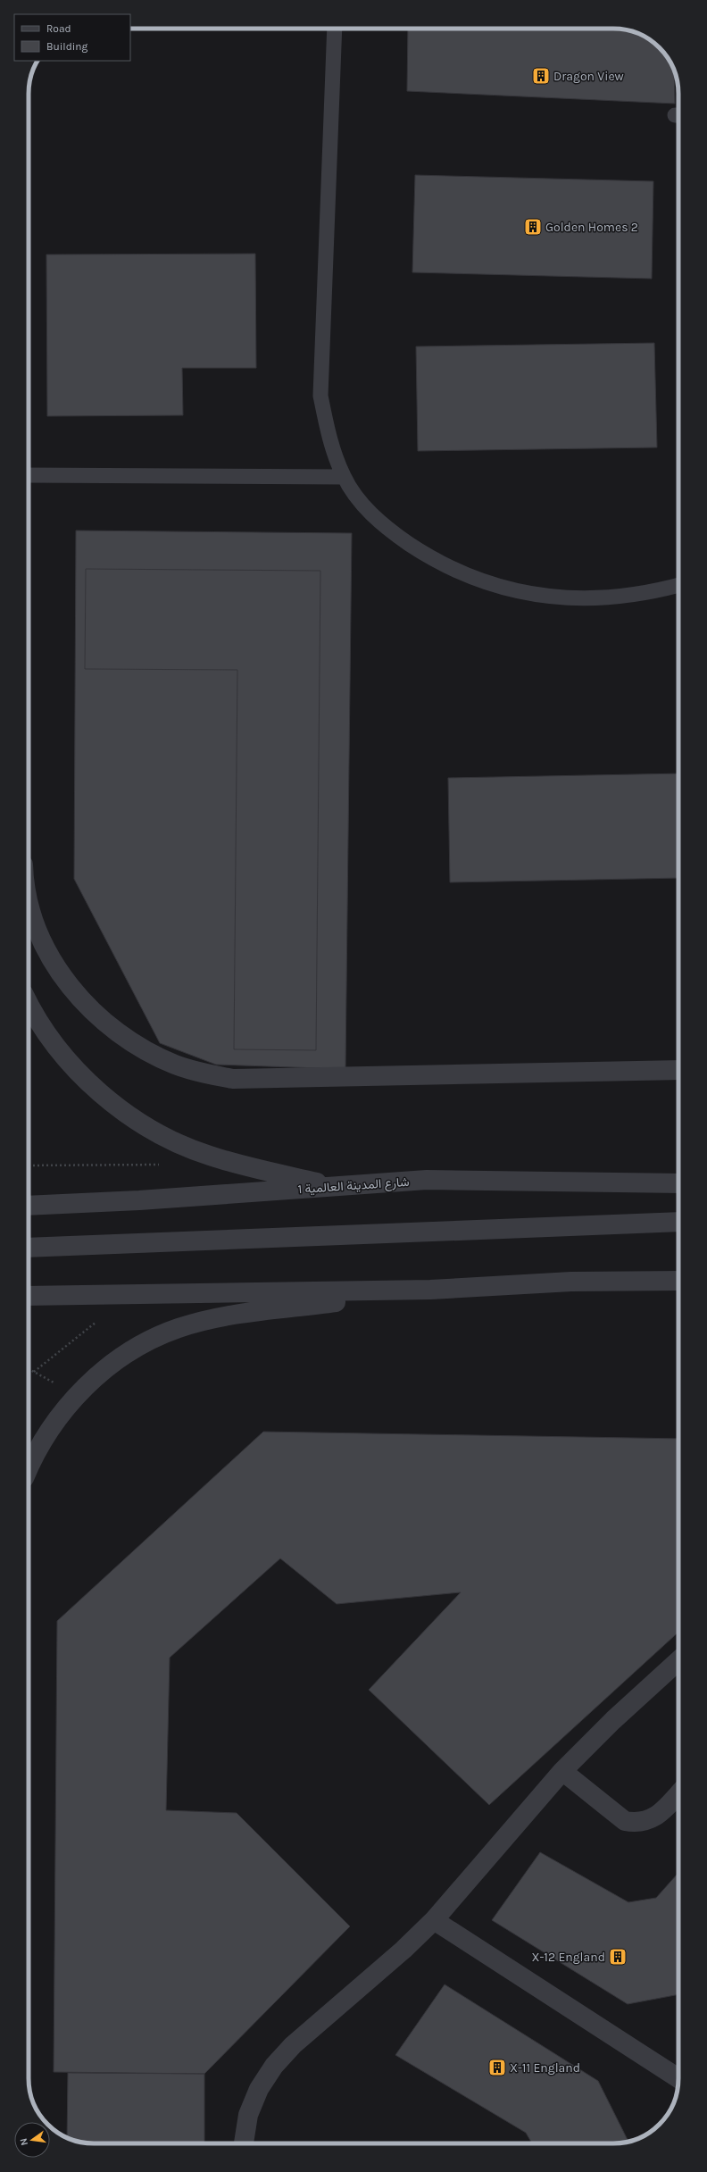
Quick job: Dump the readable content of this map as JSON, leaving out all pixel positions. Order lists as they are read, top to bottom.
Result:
{
  "streets": {
    "street": ["شارع المدينة العالمية 1"]
  },
  "places": {
    "building": [
      "Dragon View",
      "Golden Homes 2",
      "X-12 England",
      "X-11 England"
    ]
  },
  "legend": ["Road", "Building"],
  "north": "left"
}
